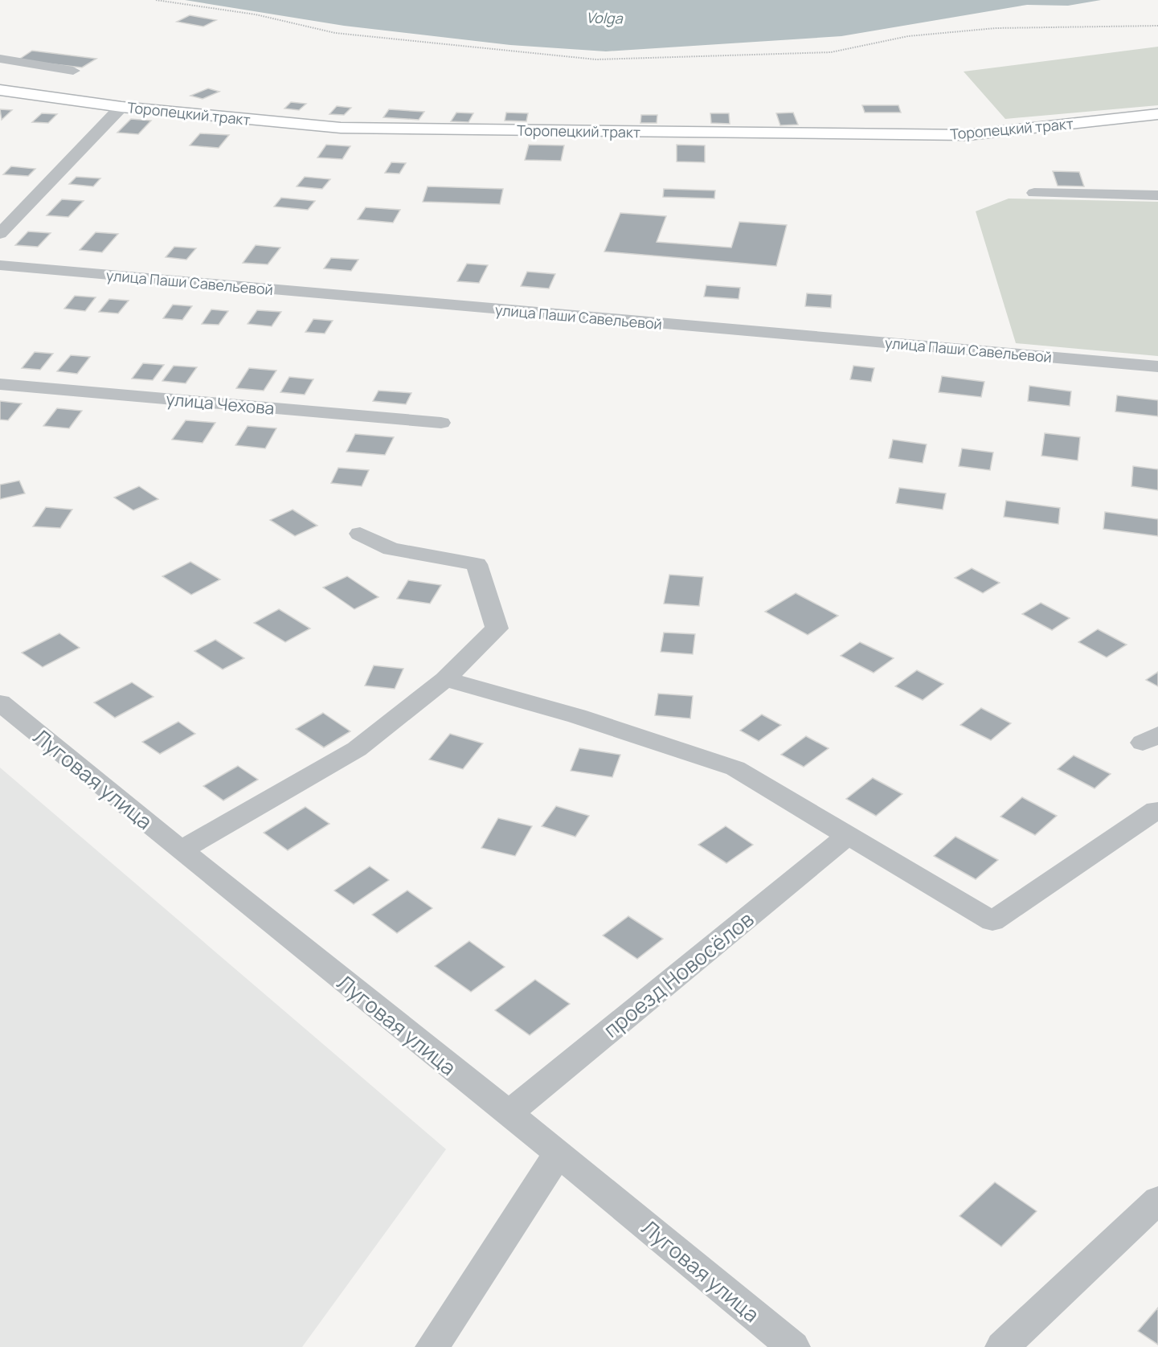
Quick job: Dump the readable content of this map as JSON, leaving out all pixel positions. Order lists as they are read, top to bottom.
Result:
{
  "streets": {
    "main road": ["Торопецкий тракт"],
    "street": [
      "улица Паши Савельевой",
      "улица Чехова",
      "Луговая улица",
      "проезд Новосёлов"
    ]
  },
  "crossings": [
    ["Луговая улица", "проезд Новосёлов"]
  ],
  "water": ["Volga"]
}
